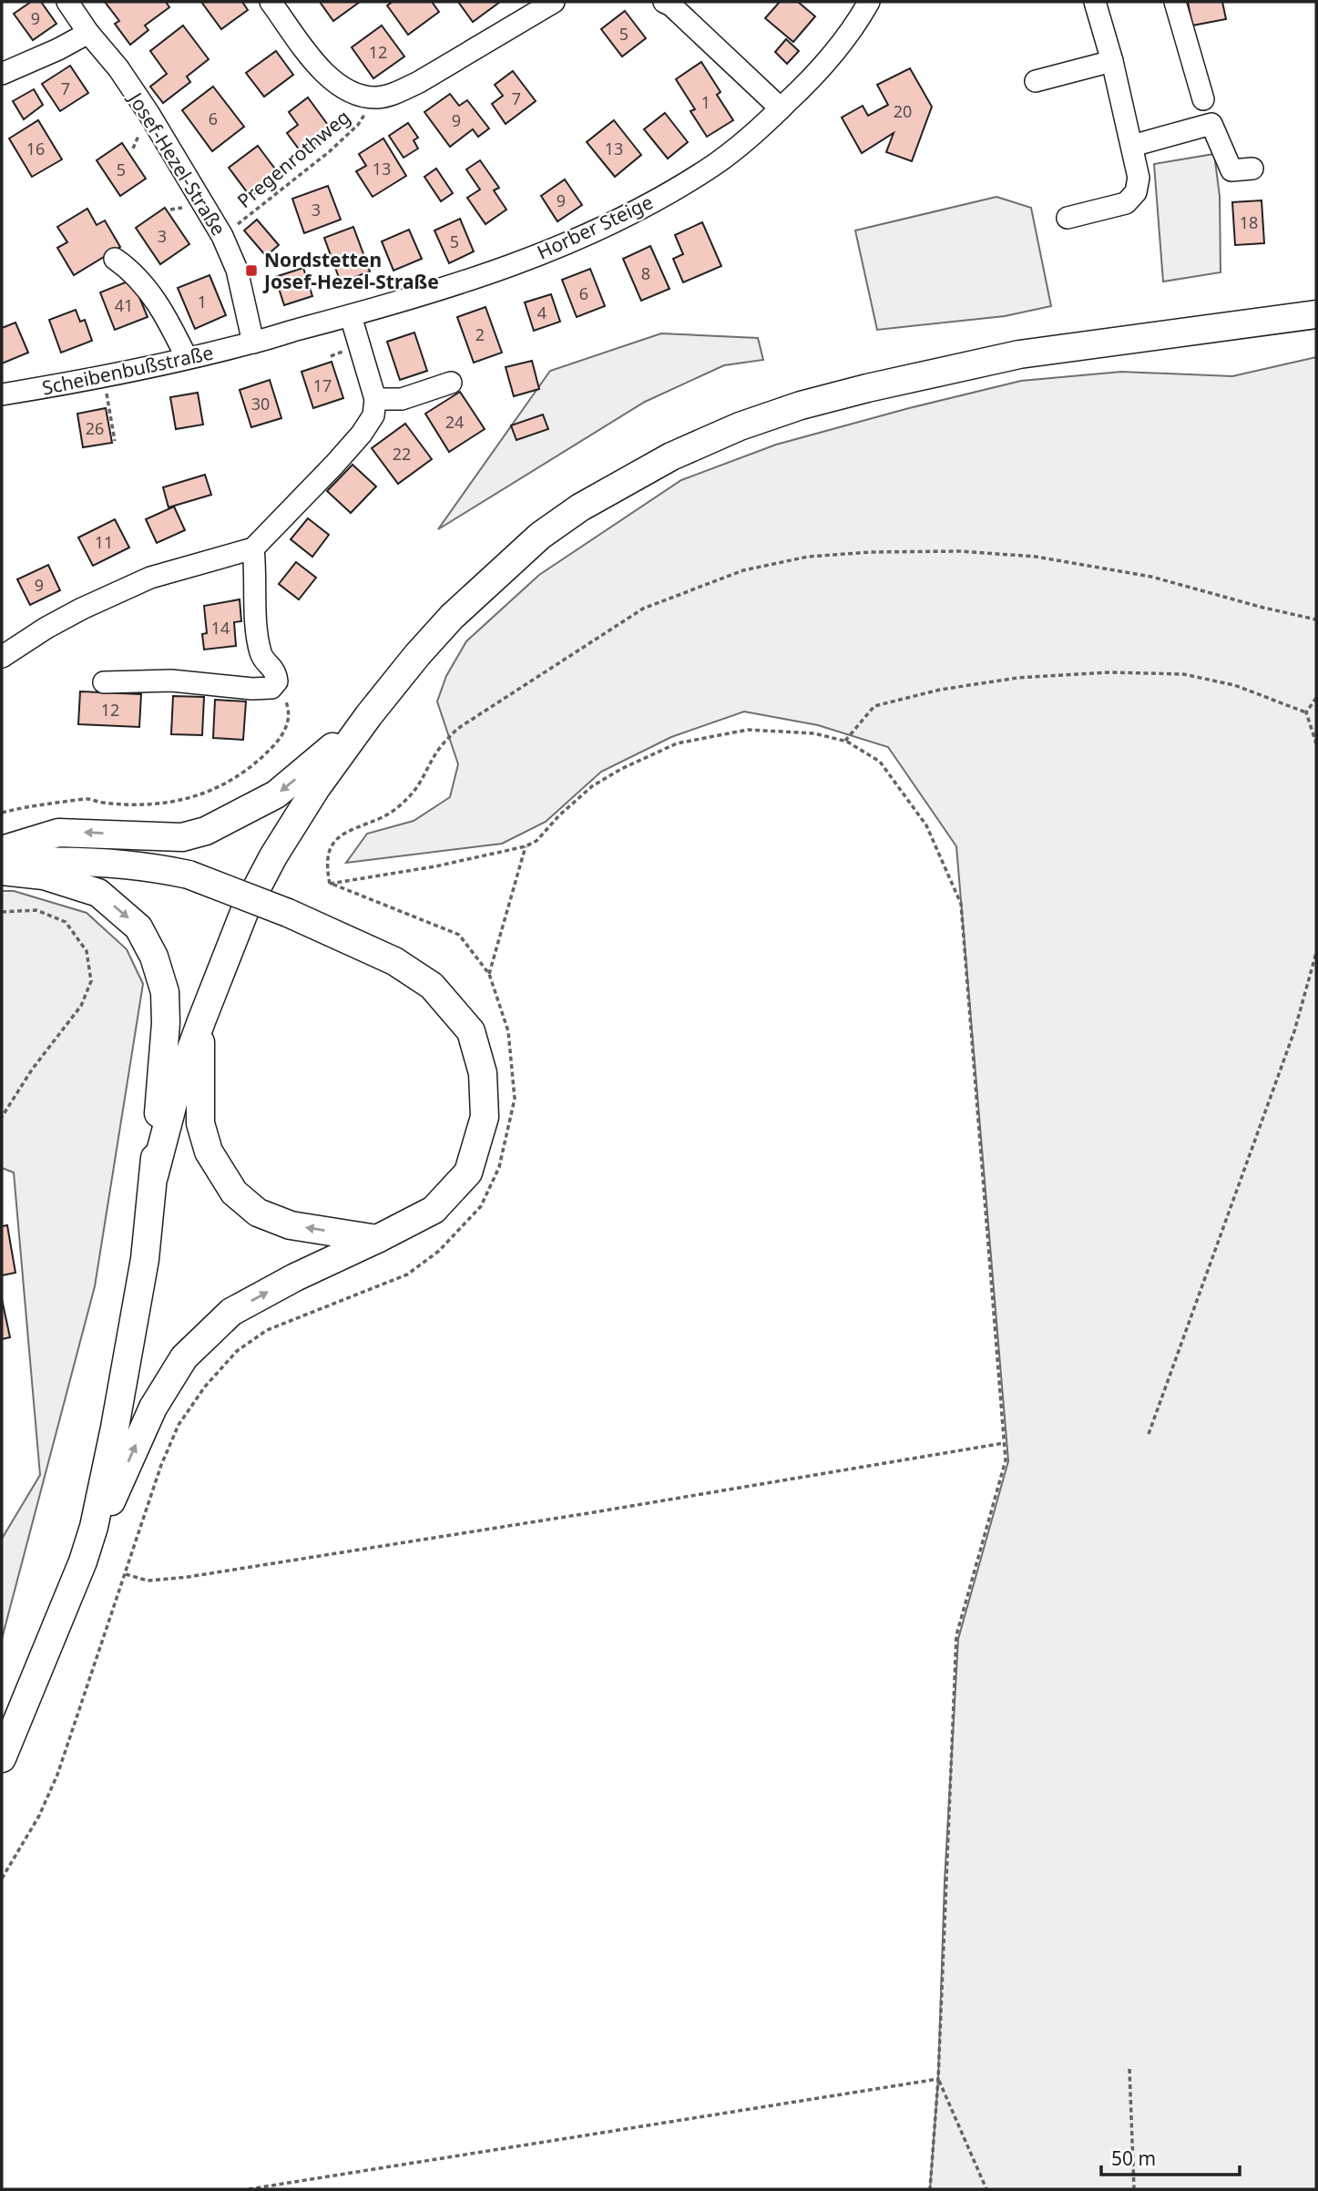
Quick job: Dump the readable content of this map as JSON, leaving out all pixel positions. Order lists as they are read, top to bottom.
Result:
{
  "streets": {
    "street": ["Josef-Hezel-Straße", "Horber Steige", "Scheibenbußstraße"],
    "path": ["Pregenrothweg"]
  },
  "crossings": [
    ["Pregenrothweg", "Josef-Hezel-Straße"],
    ["Josef-Hezel-Straße", "Horber Steige"],
    ["Josef-Hezel-Straße", "Scheibenbußstraße"],
    ["Horber Steige", "Scheibenbußstraße"]
  ],
  "places": {
    "transit": ["Nordstetten Josef-Hezel-Straße"]
  },
  "house_numbers": [
    "9",
    "5",
    "12",
    "7",
    "7",
    "1",
    "20",
    "6",
    "9",
    "16",
    "13",
    "13",
    "5",
    "9",
    "3",
    "18",
    "3",
    "5",
    "8",
    "6",
    "1",
    "41",
    "4",
    "2",
    "17",
    "30",
    "24",
    "26",
    "22",
    "11",
    "9",
    "14",
    "12"
  ],
  "scale_bar": "50 m"
}
